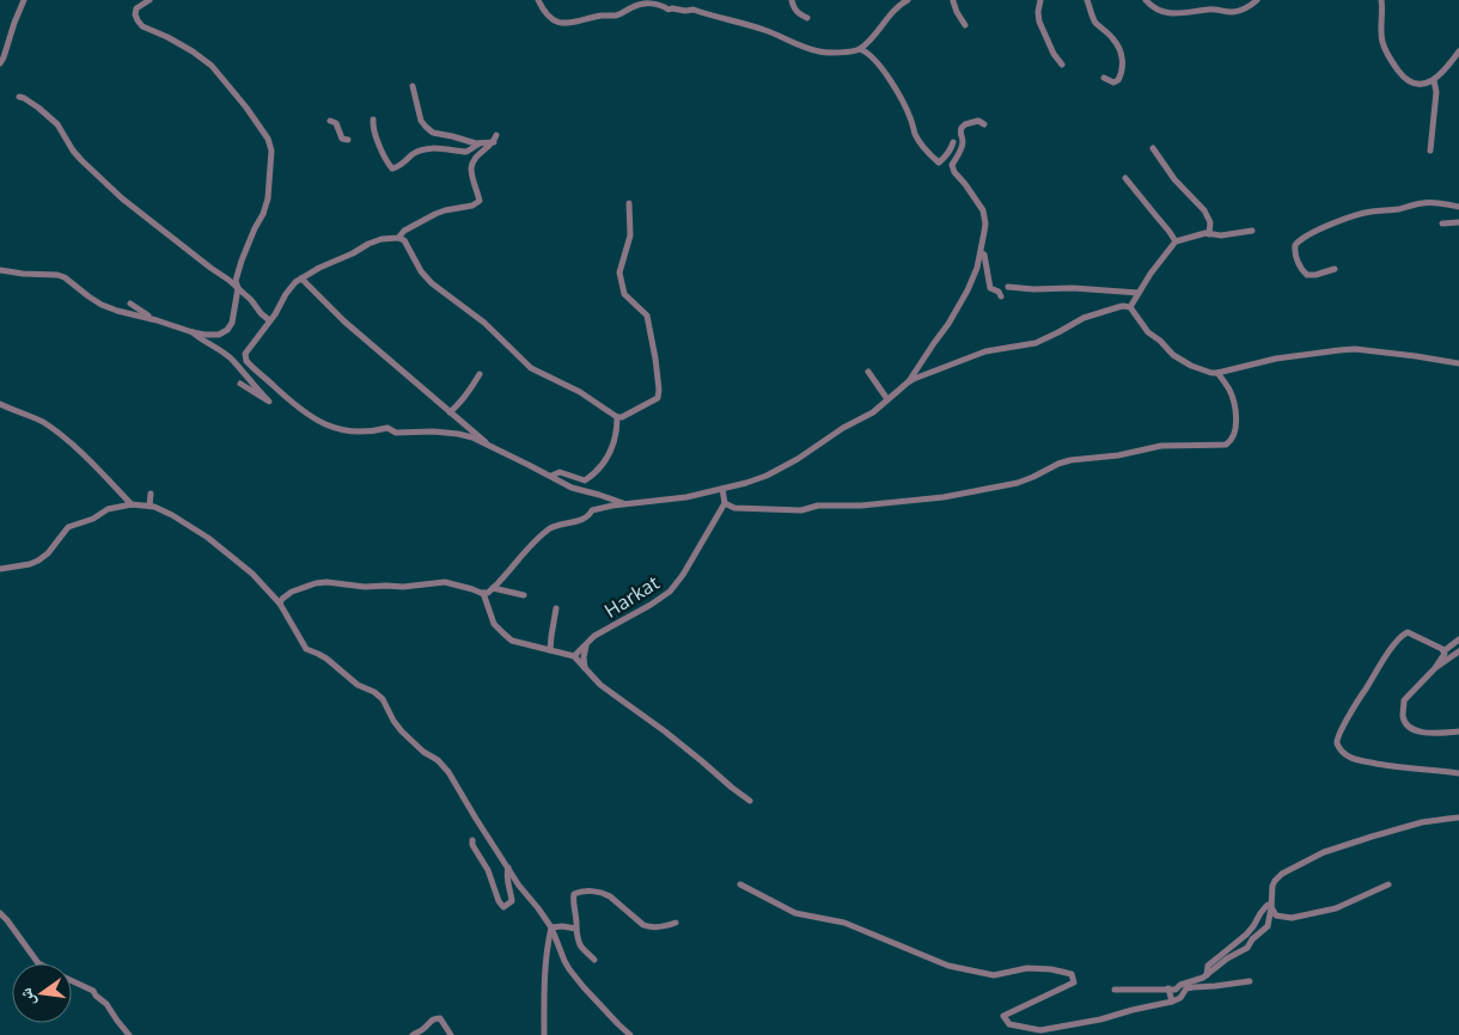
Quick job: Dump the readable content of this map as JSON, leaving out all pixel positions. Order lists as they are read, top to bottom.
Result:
{
  "streets": {
    "street": ["Harkat"]
  },
  "north": "left"
}
